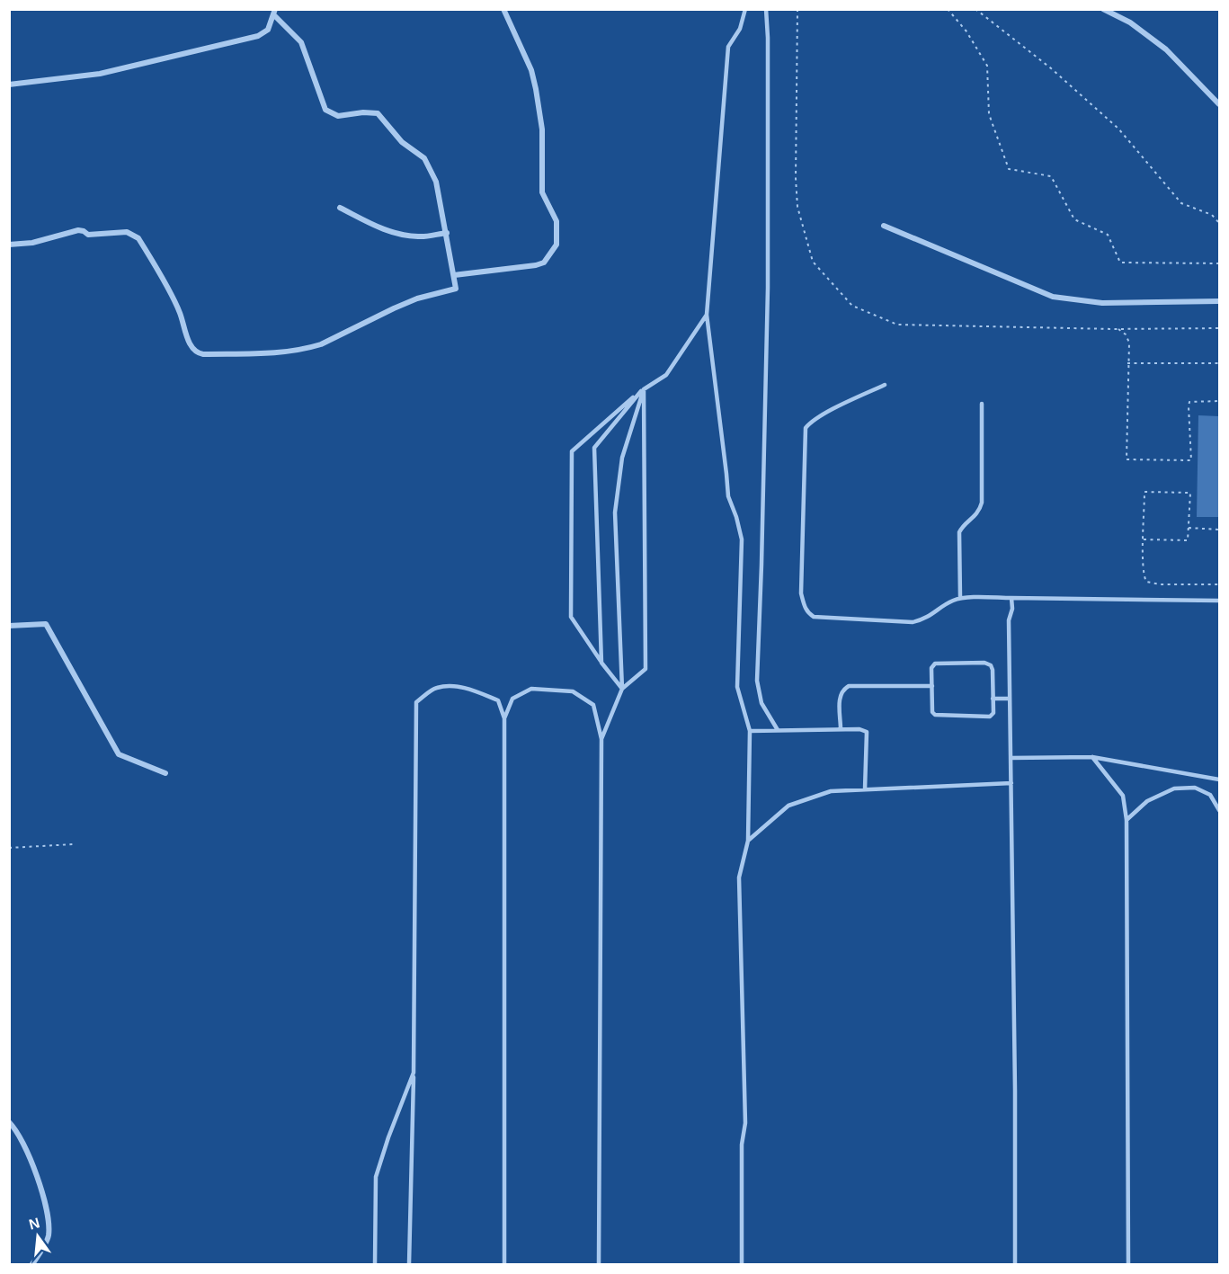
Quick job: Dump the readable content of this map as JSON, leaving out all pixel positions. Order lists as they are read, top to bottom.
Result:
{
  "north": "top"
}
